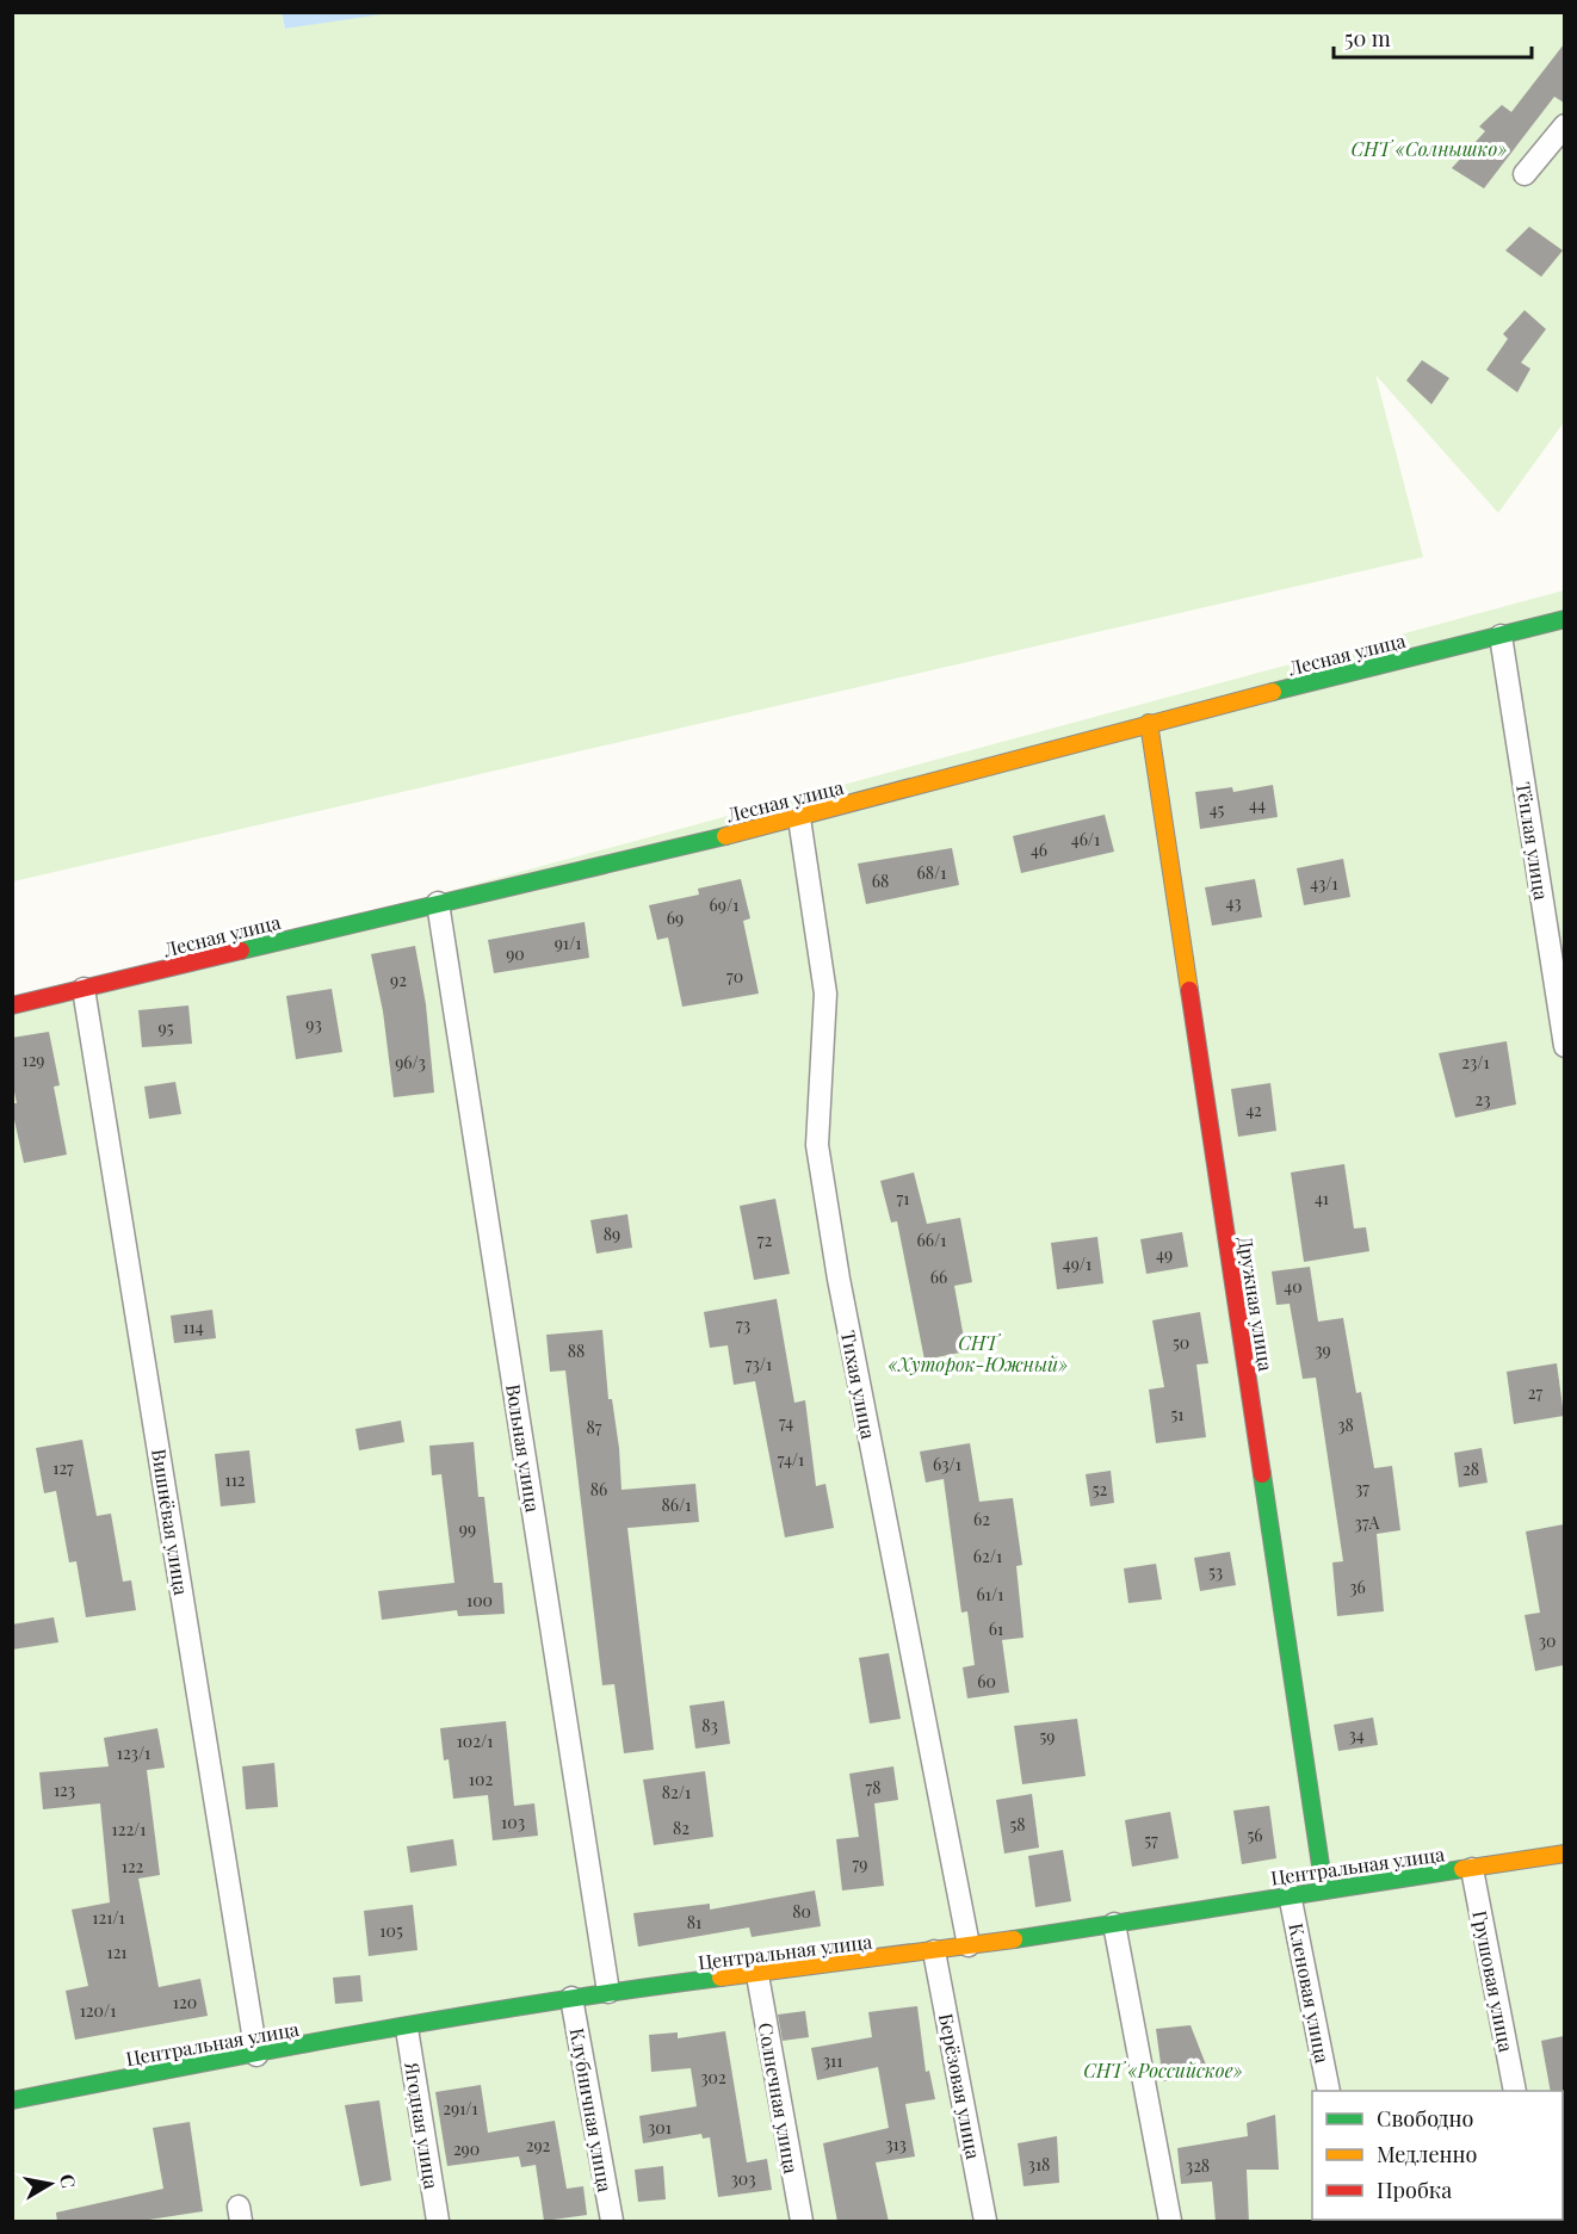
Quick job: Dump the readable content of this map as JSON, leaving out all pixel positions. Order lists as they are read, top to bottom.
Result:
{
  "streets": {
    "street": [
      "Лесная улица",
      "Тёплая улица",
      "Дружная улица",
      "Тихая улица",
      "Вольная улица",
      "Вишнёвая улица",
      "Центральная улица",
      "Грушовая улица",
      "Кленовая улица",
      "Берёзовая улица",
      "Солнечная улица",
      "Клубничная улица",
      "Ягодная улица"
    ]
  },
  "crossings": [
    ["Лесная улица", "Тёплая улица"],
    ["Лесная улица", "Дружная улица"],
    ["Лесная улица", "Тихая улица"],
    ["Лесная улица", "Вольная улица"],
    ["Лесная улица", "Вишнёвая улица"],
    ["Дружная улица", "Центральная улица"],
    ["Тихая улица", "Центральная улица"],
    ["Вольная улица", "Центральная улица"],
    ["Вишнёвая улица", "Центральная улица"],
    ["Центральная улица", "Грушовая улица"],
    ["Центральная улица", "Кленовая улица"],
    ["Центральная улица", "Берёзовая улица"],
    ["Центральная улица", "Солнечная улица"],
    ["Центральная улица", "Клубничная улица"],
    ["Центральная улица", "Ягодная улица"]
  ],
  "parks": ["СНТ «Солнышко»", "СНТ «Хуторок-Южный»", "СНТ «Российское»"],
  "house_numbers": [
    "44",
    "45",
    "46/1",
    "46",
    "68/1",
    "68",
    "43/1",
    "43",
    "69/1",
    "69",
    "91/1",
    "90",
    "70",
    "92",
    "93",
    "95",
    "129",
    "96/3",
    "23/1",
    "23",
    "42",
    "71",
    "41",
    "89",
    "72",
    "66/1",
    "49",
    "49/1",
    "66",
    "40",
    "73",
    "114",
    "50",
    "39",
    "88",
    "73/1",
    "27",
    "51",
    "74",
    "38",
    "87",
    "74/1",
    "63/1",
    "127",
    "28",
    "112",
    "37",
    "86",
    "52",
    "86/1",
    "62",
    "37А",
    "99",
    "62/1",
    "53",
    "36",
    "61/1",
    "100",
    "61",
    "30",
    "60",
    "83",
    "34",
    "59",
    "102/1",
    "123/1",
    "102",
    "78",
    "123",
    "82/1",
    "103",
    "58",
    "82",
    "122/1",
    "56",
    "57",
    "79",
    "122",
    "80",
    "121/1",
    "81",
    "105",
    "121",
    "120",
    "120/1",
    "311",
    "302",
    "291/1",
    "301",
    "313",
    "292",
    "290",
    "318",
    "328",
    "303"
  ],
  "legend": ["Свободно", "Медленно", "Пробка"],
  "scale_bar": "50 m",
  "north": "right"
}
